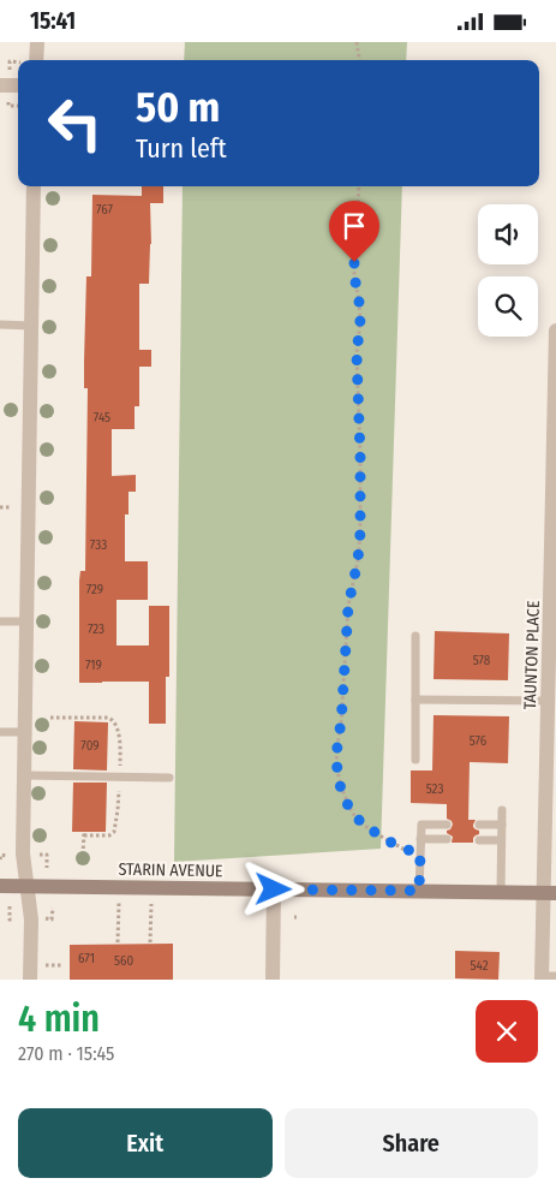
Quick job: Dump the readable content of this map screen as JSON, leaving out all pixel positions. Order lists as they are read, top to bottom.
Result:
{
  "streets": {
    "street": ["TAUNTON PLACE", "STARIN AVENUE"]
  },
  "crossings": [
    ["TAUNTON PLACE", "STARIN AVENUE"]
  ],
  "house_numbers": [
    "767",
    "745",
    "733",
    "729",
    "723",
    "578",
    "719",
    "576",
    "709",
    "523",
    "671",
    "560",
    "542"
  ],
  "page": {
    "status": "15:41",
    "turn": ["50 m", "Turn left"],
    "heading": ["4 min", "270 m · 15:45"],
    "buttons": ["Exit", "Share"]
  }
}
